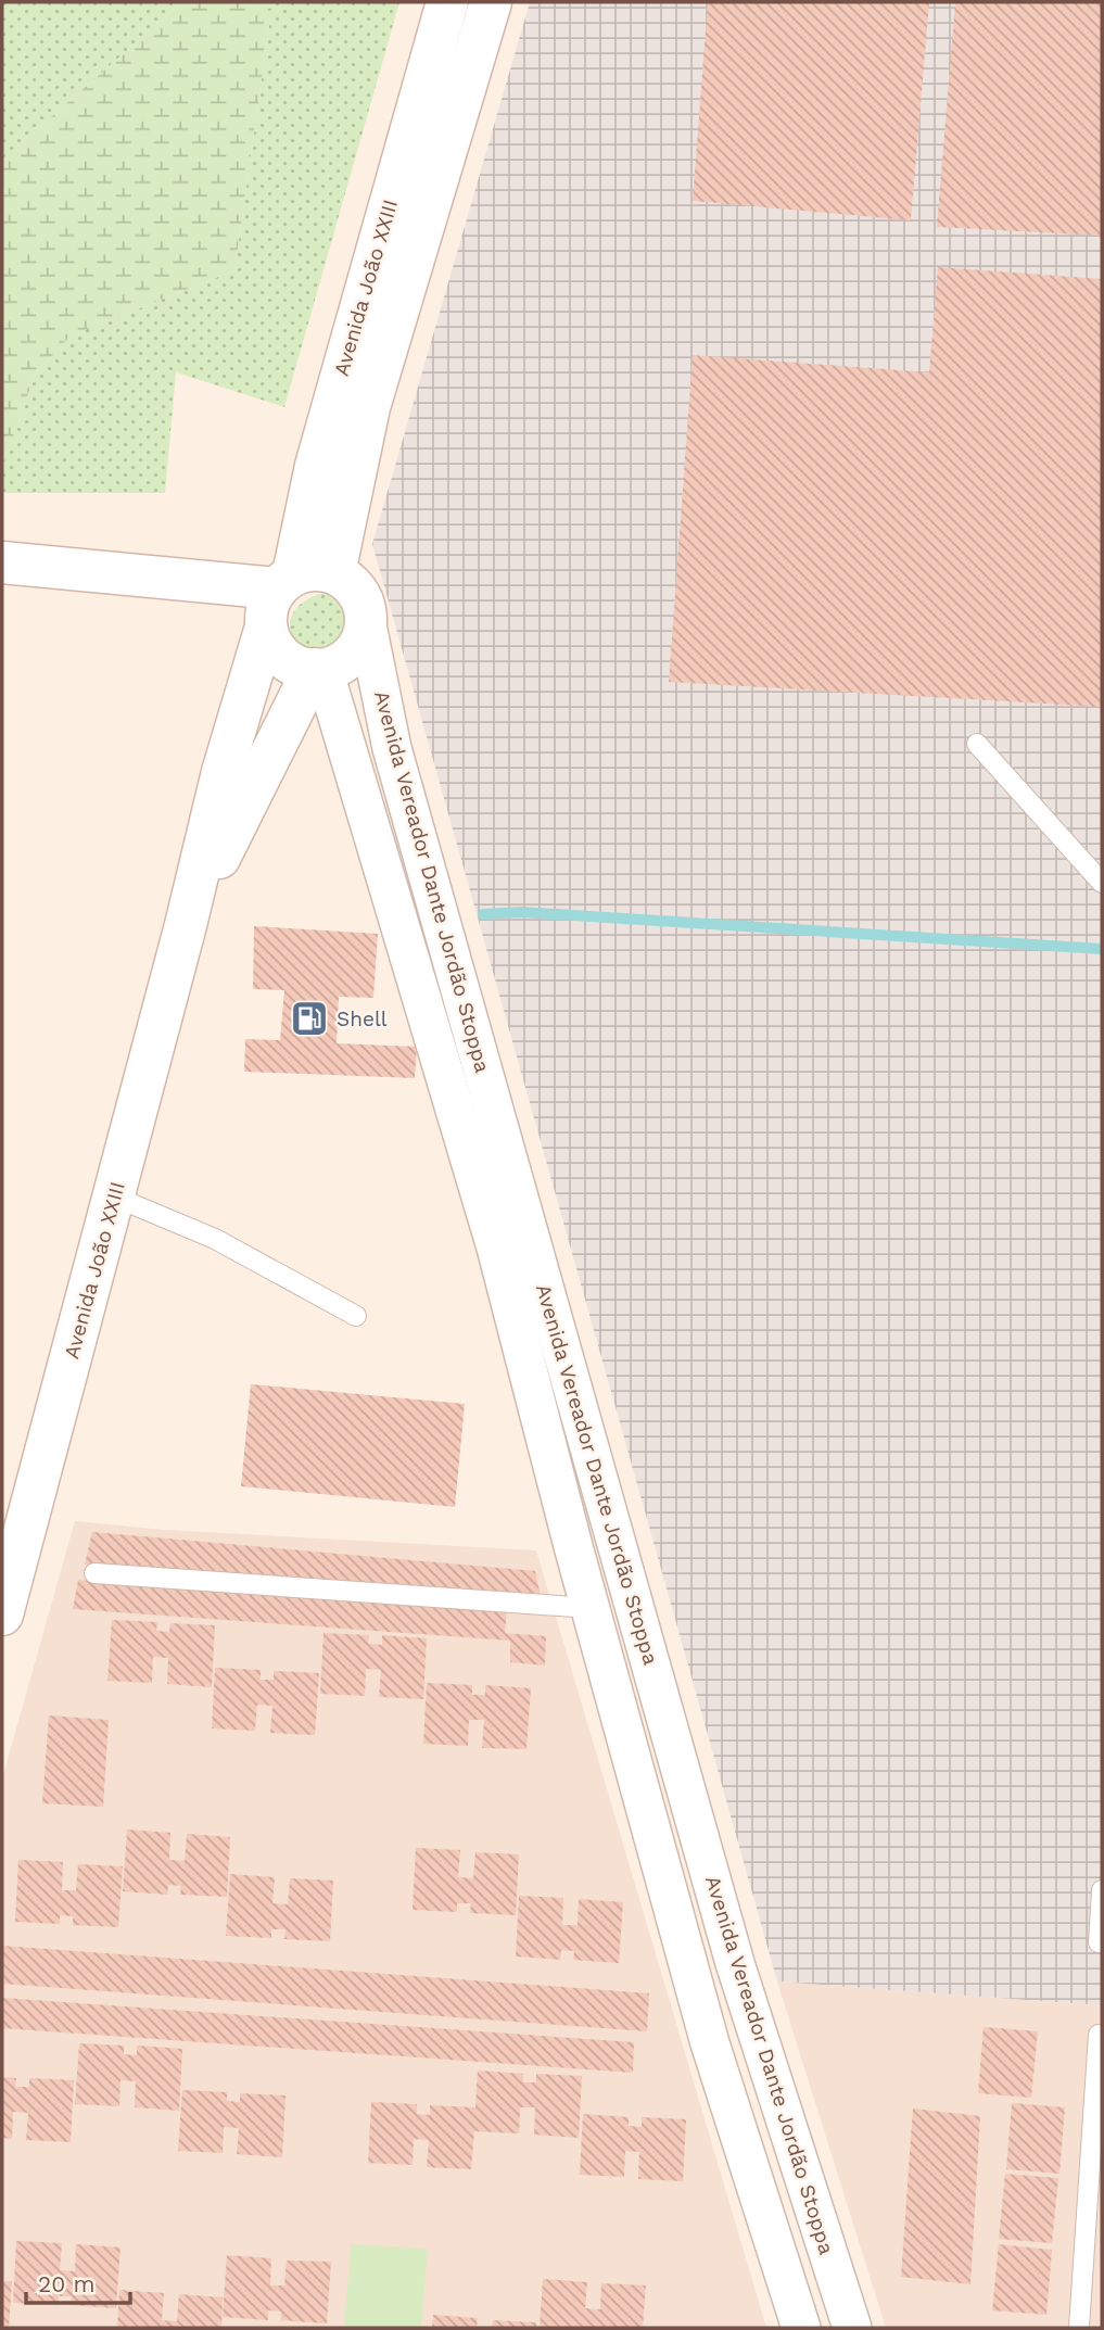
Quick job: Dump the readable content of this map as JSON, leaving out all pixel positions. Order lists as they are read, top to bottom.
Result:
{
  "streets": {
    "main road": ["Avenida João XXIII"],
    "street": ["Avenida Vereador Dante Jordão Stoppa"]
  },
  "crossings": [
    ["Avenida João XXIII", "Avenida Vereador Dante Jordão Stoppa"]
  ],
  "places": {
    "fuel station": ["Shell"]
  },
  "scale_bar": "20 m"
}
